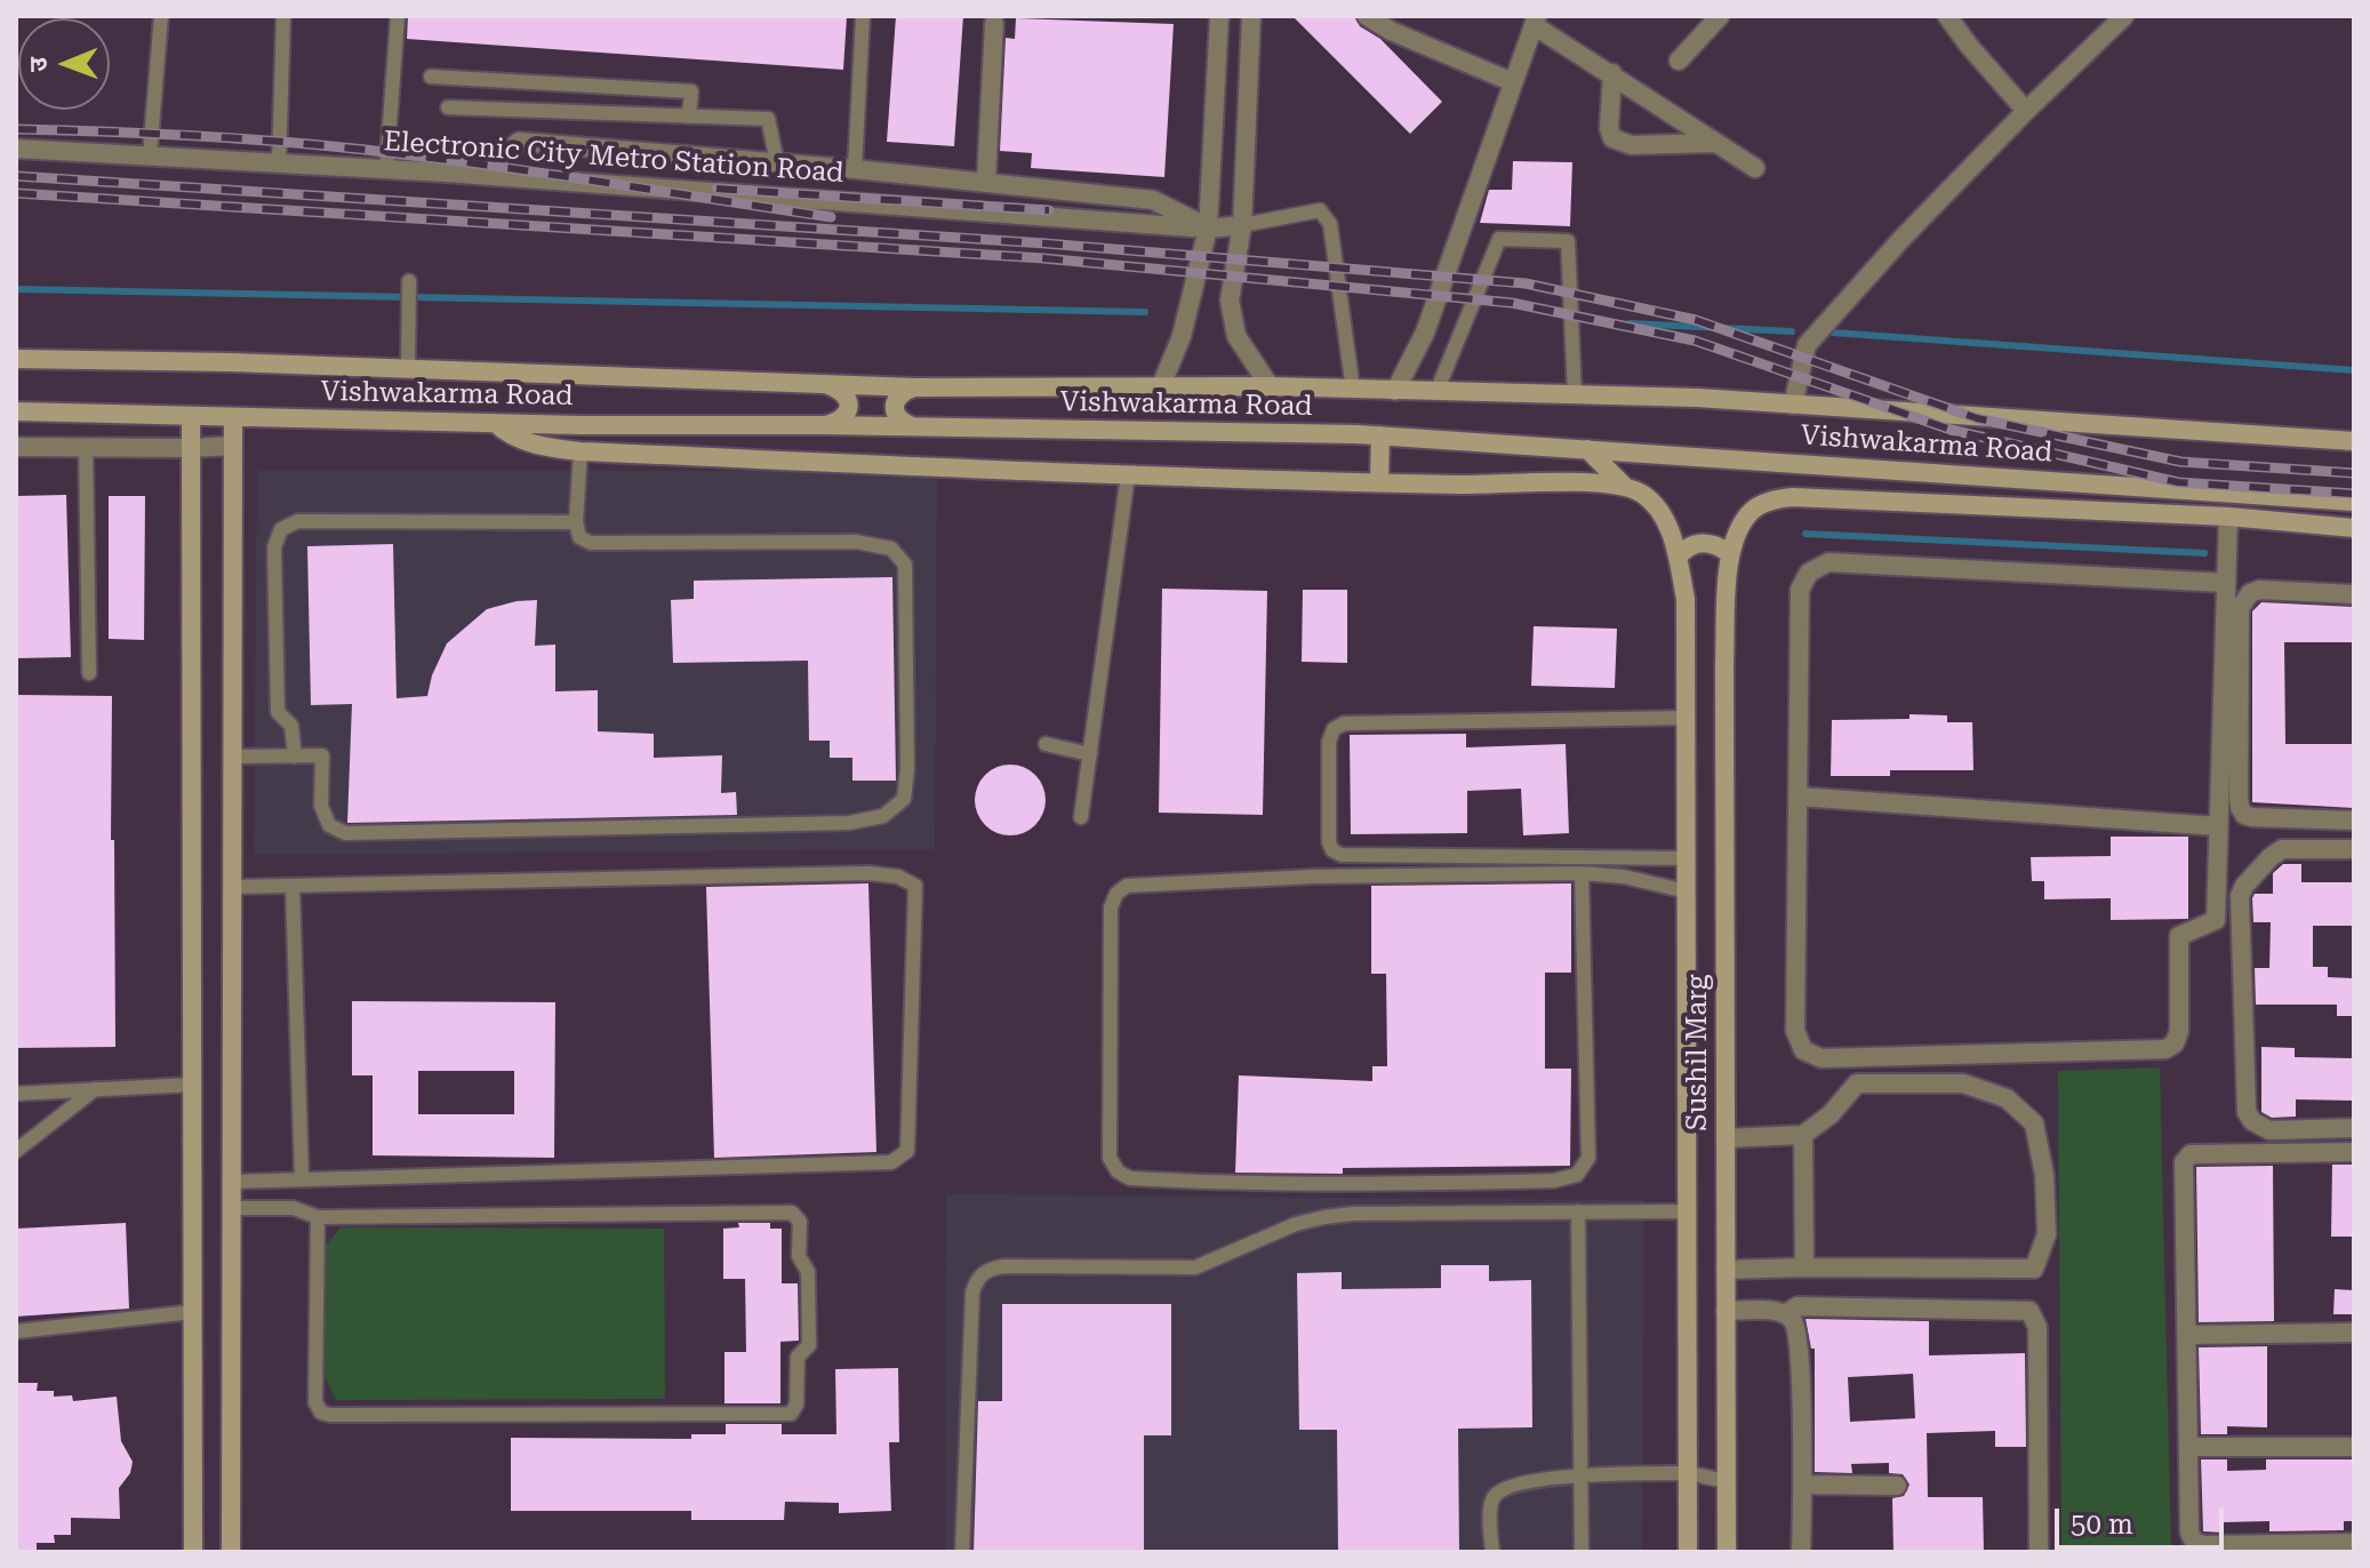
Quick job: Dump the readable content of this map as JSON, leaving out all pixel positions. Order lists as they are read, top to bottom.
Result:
{
  "streets": {
    "street": ["Electronic City Metro Station Road", "Vishwakarma Road", "Sushil Marg"]
  },
  "crossings": [
    ["Vishwakarma Road", "Sushil Marg"]
  ],
  "scale_bar": "50 m",
  "north": "left"
}
